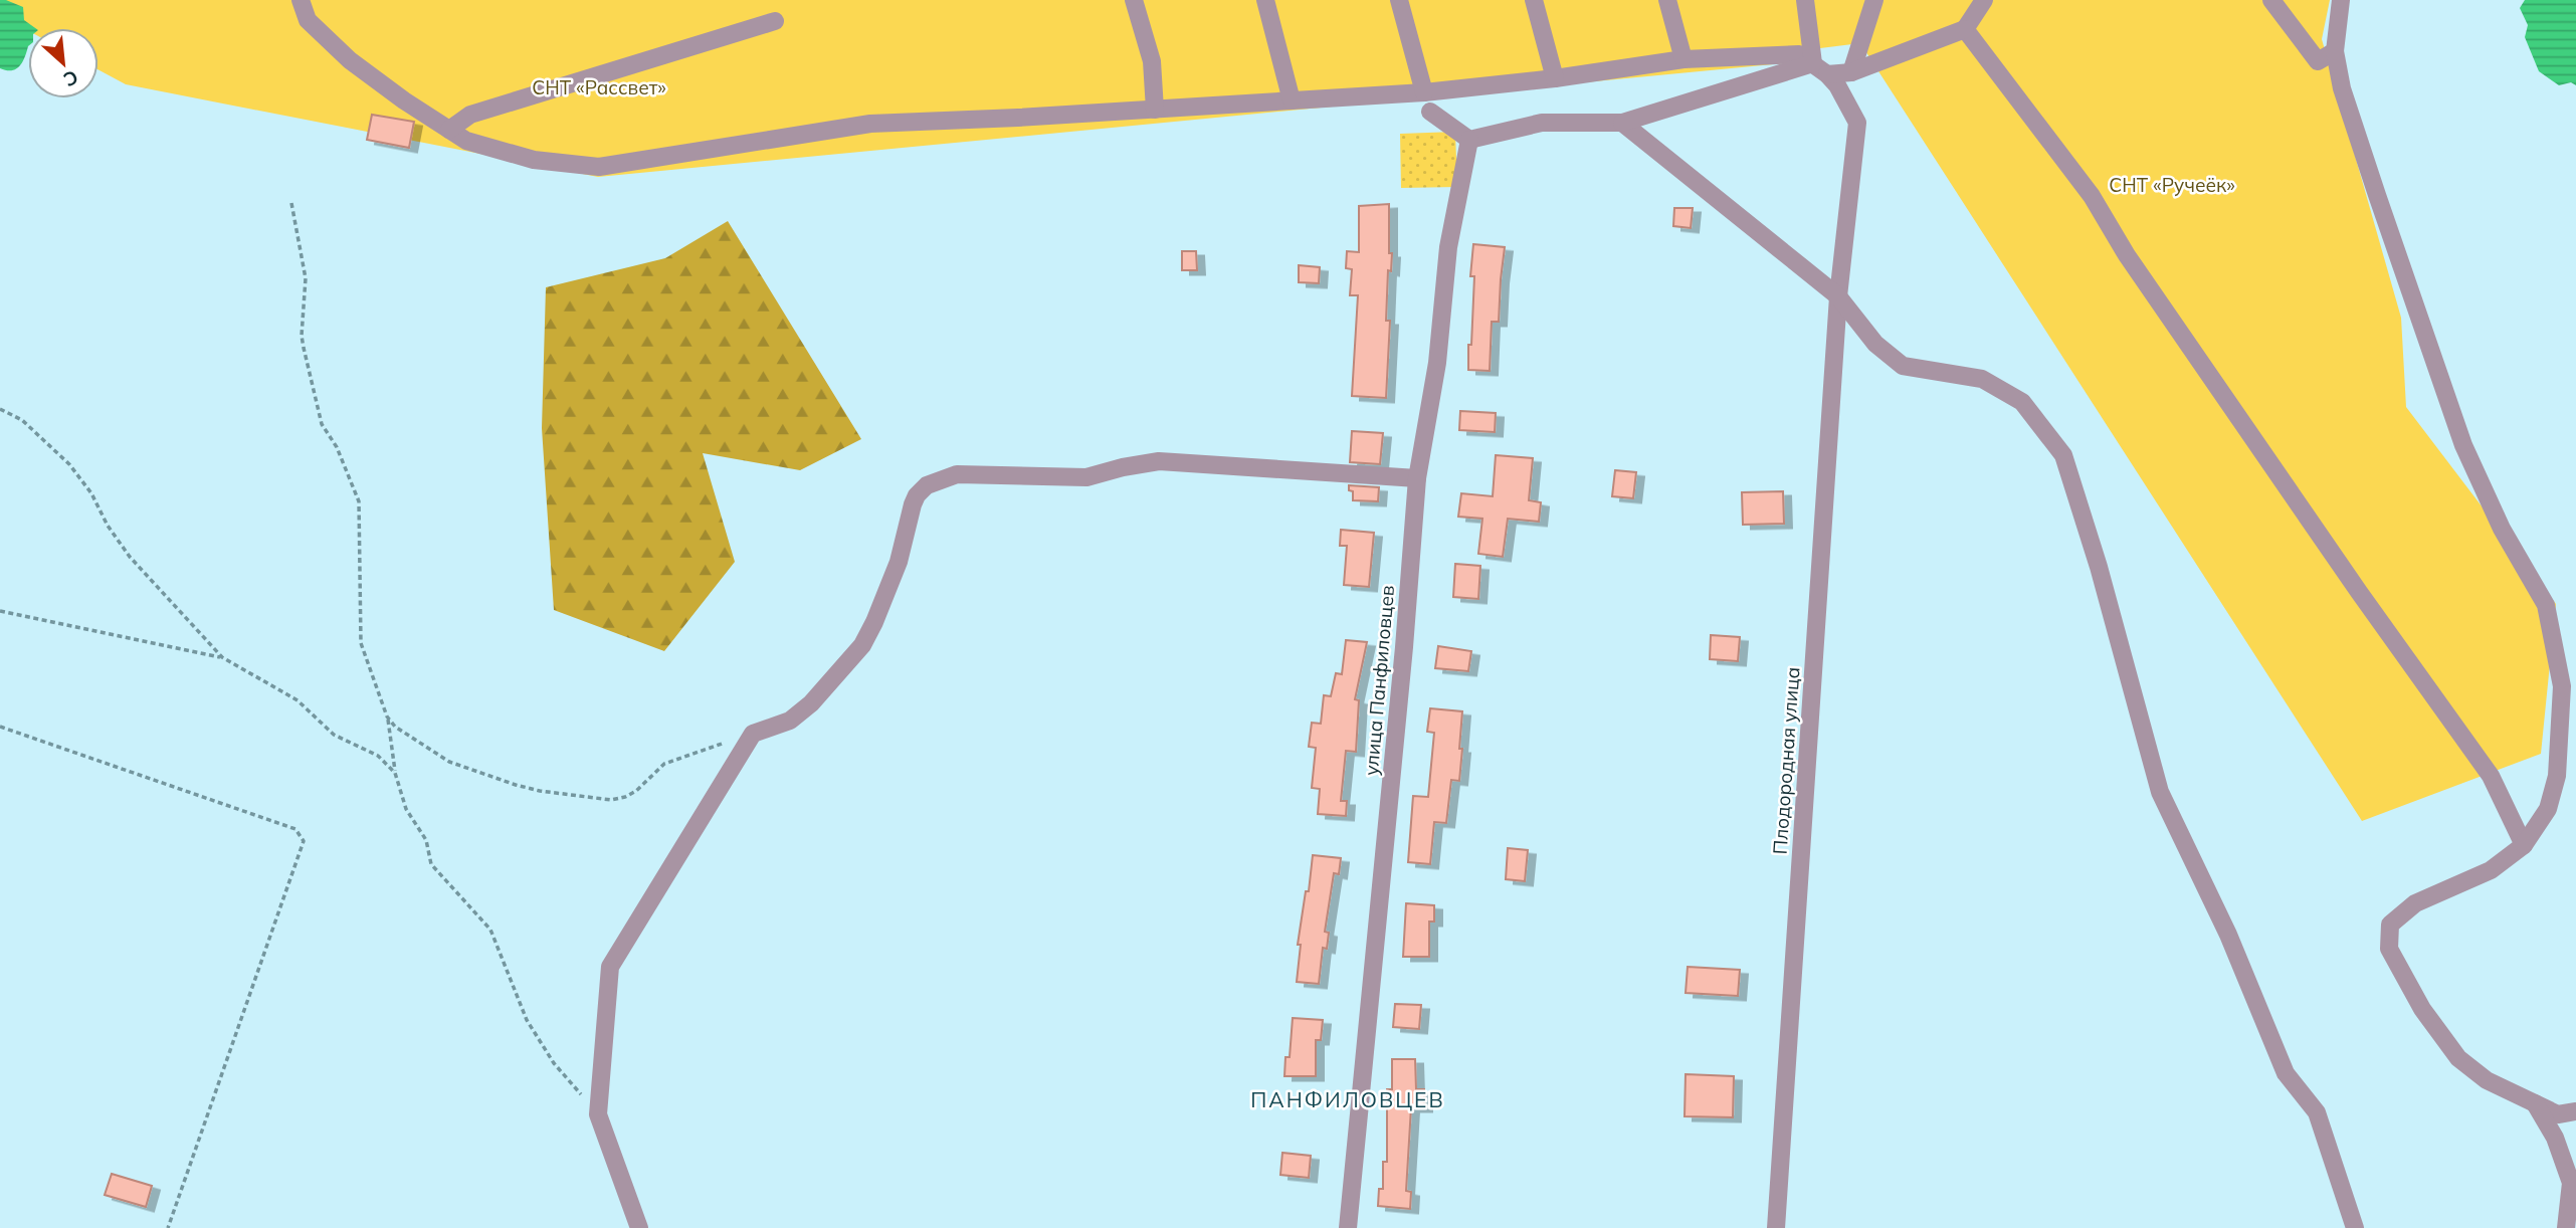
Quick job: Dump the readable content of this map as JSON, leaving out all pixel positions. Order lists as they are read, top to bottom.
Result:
{
  "streets": {
    "street": ["улица Панфиловцев", "Плодородная улица"]
  },
  "districts": ["ПАНФИЛОВЦЕВ"],
  "parks": ["СНТ «Рассвет»", "СНТ «Ручеёк»"],
  "north": "bottom right"
}
